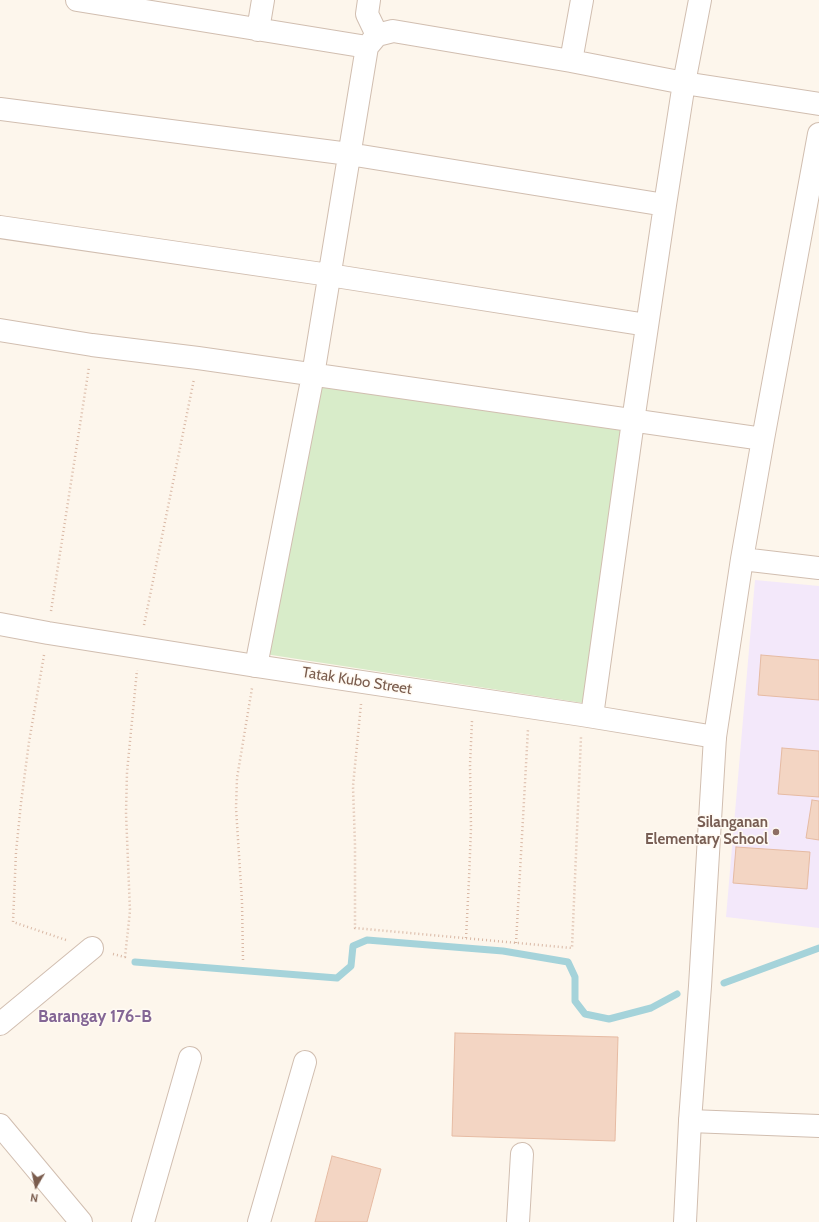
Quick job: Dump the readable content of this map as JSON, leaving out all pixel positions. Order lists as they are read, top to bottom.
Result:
{
  "streets": {
    "street": ["Tatak Kubo Street"]
  },
  "districts": ["Barangay 176-B"],
  "places": ["Silanganan Elementary School"],
  "north": "bottom"
}
